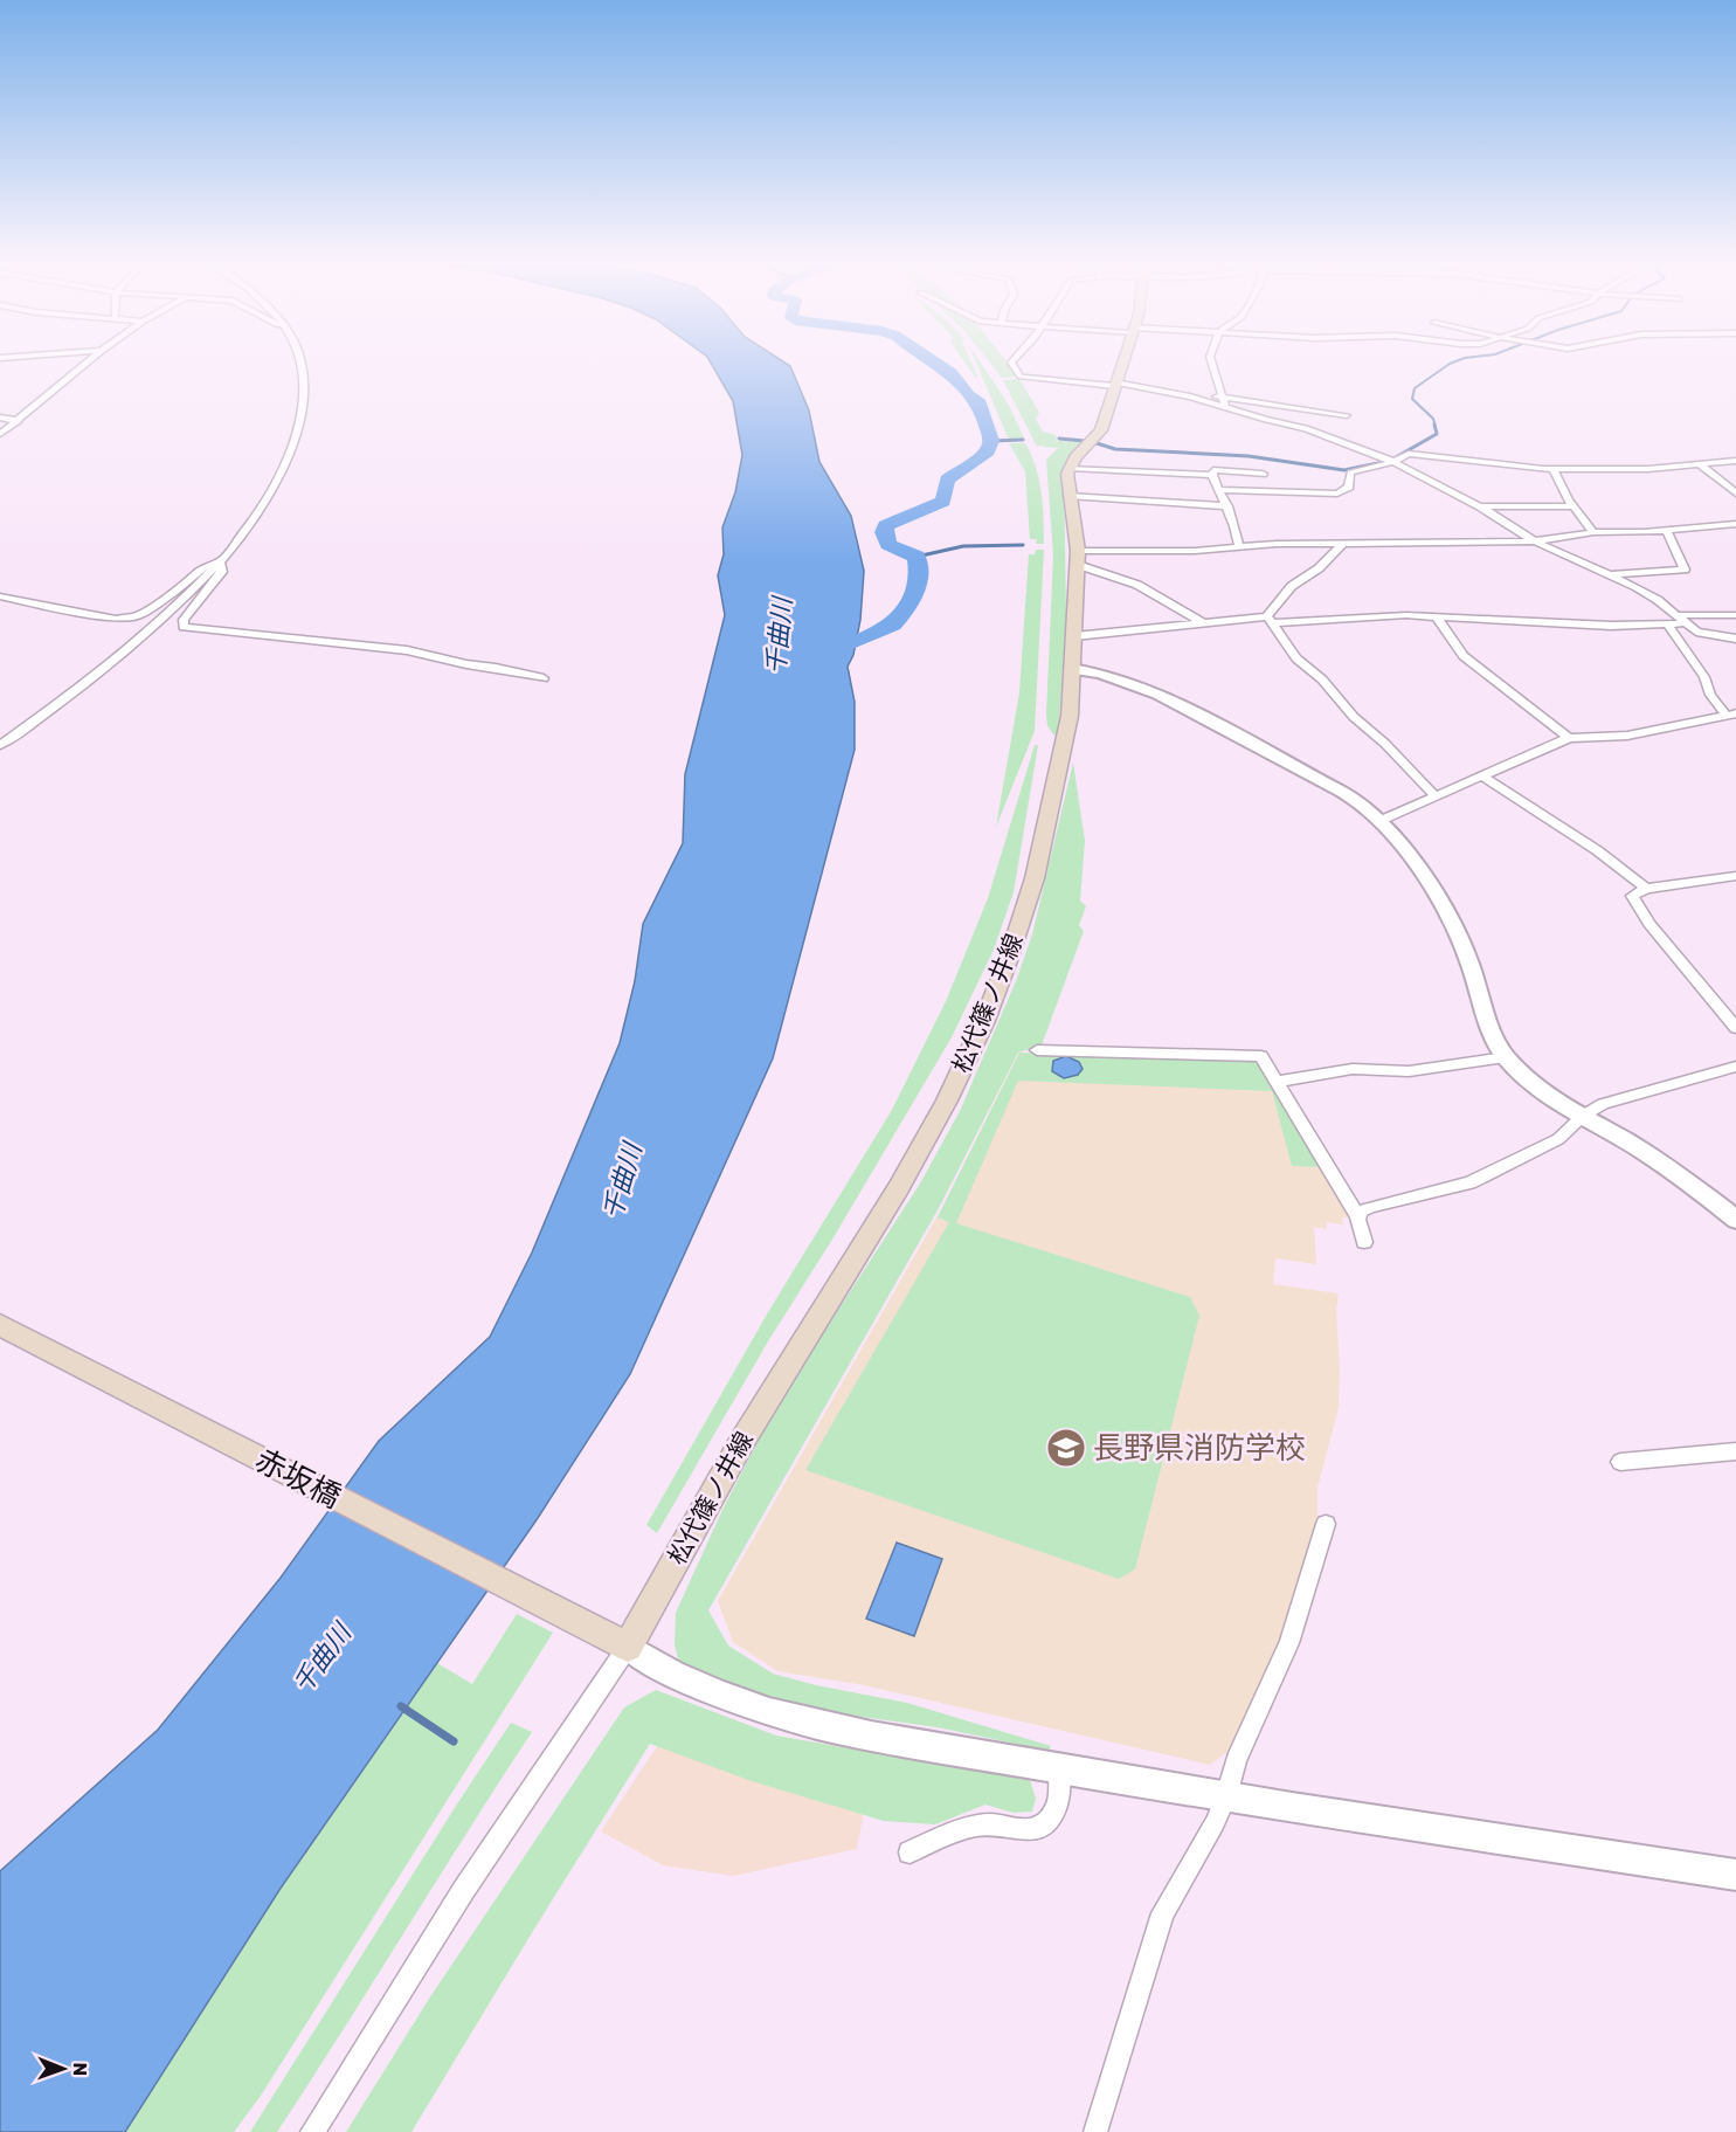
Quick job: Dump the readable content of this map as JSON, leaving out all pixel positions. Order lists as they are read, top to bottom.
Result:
{
  "streets": {
    "main road": ["松代篠ノ井線", "赤坂橋"]
  },
  "crossings": [
    ["松代篠ノ井線", "赤坂橋"]
  ],
  "water": ["千曲川"],
  "places": {
    "school or university": ["長野県消防学校"]
  },
  "north": "right"
}
